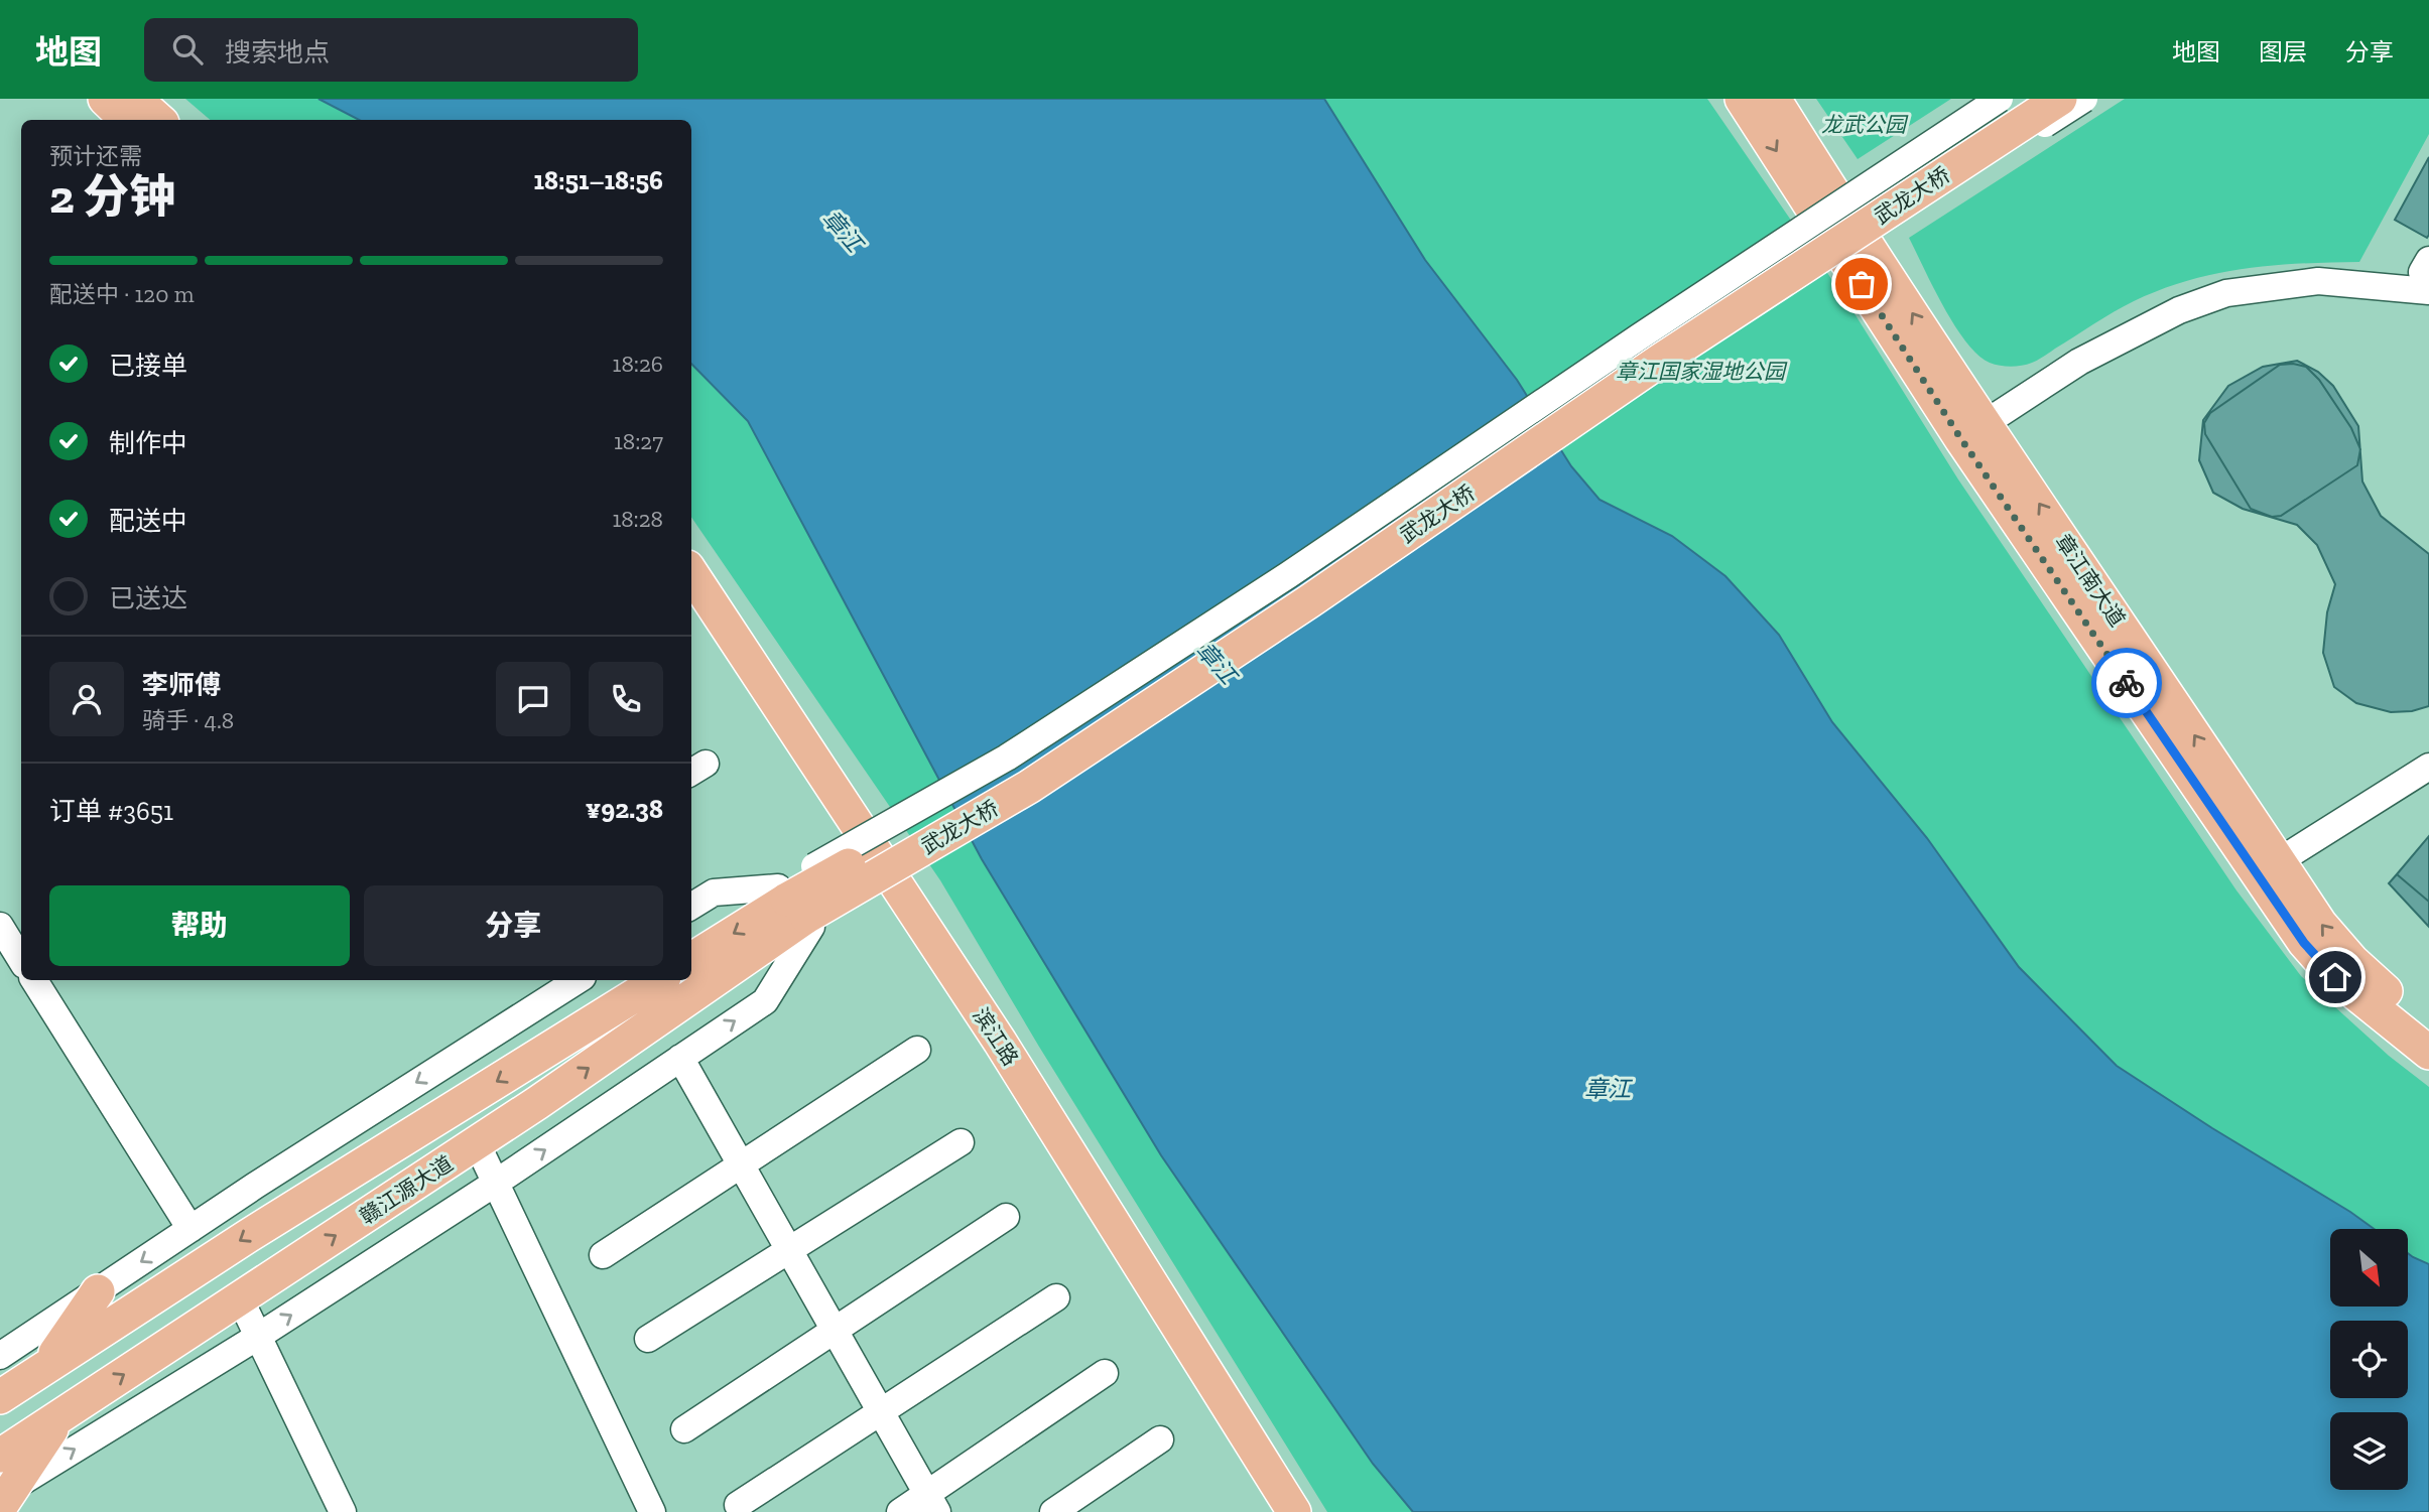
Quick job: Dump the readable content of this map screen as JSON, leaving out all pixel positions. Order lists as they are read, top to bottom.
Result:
{
  "streets": {
    "main road": [
      "武龙大桥",
      "章江南大道",
      "滨江路",
      "赣江源大道"
    ]
  },
  "crossings": [
    ["武龙大桥", "赣江源大道"]
  ],
  "water": ["章江"],
  "parks": ["龙武公园", "章江国家湿地公园"],
  "north": "bottom right",
  "page": {
    "header": "地图",
    "search": "搜索地点",
    "nav": ["地图", "图层", "分享"],
    "heading": ["2 分钟", "预计还需", "18:51–18:56"],
    "panel": [
      "李师傅",
      "骑手 · 4.8",
      "订单 #3651",
      "¥92.38"
    ],
    "bar": "配送中 · 120 m",
    "list": [
      ["已接单", "18:26"],
      ["制作中", "18:27"],
      ["配送中", "18:28"],
      "已送达"
    ],
    "buttons": ["帮助", "分享"]
  }
}
